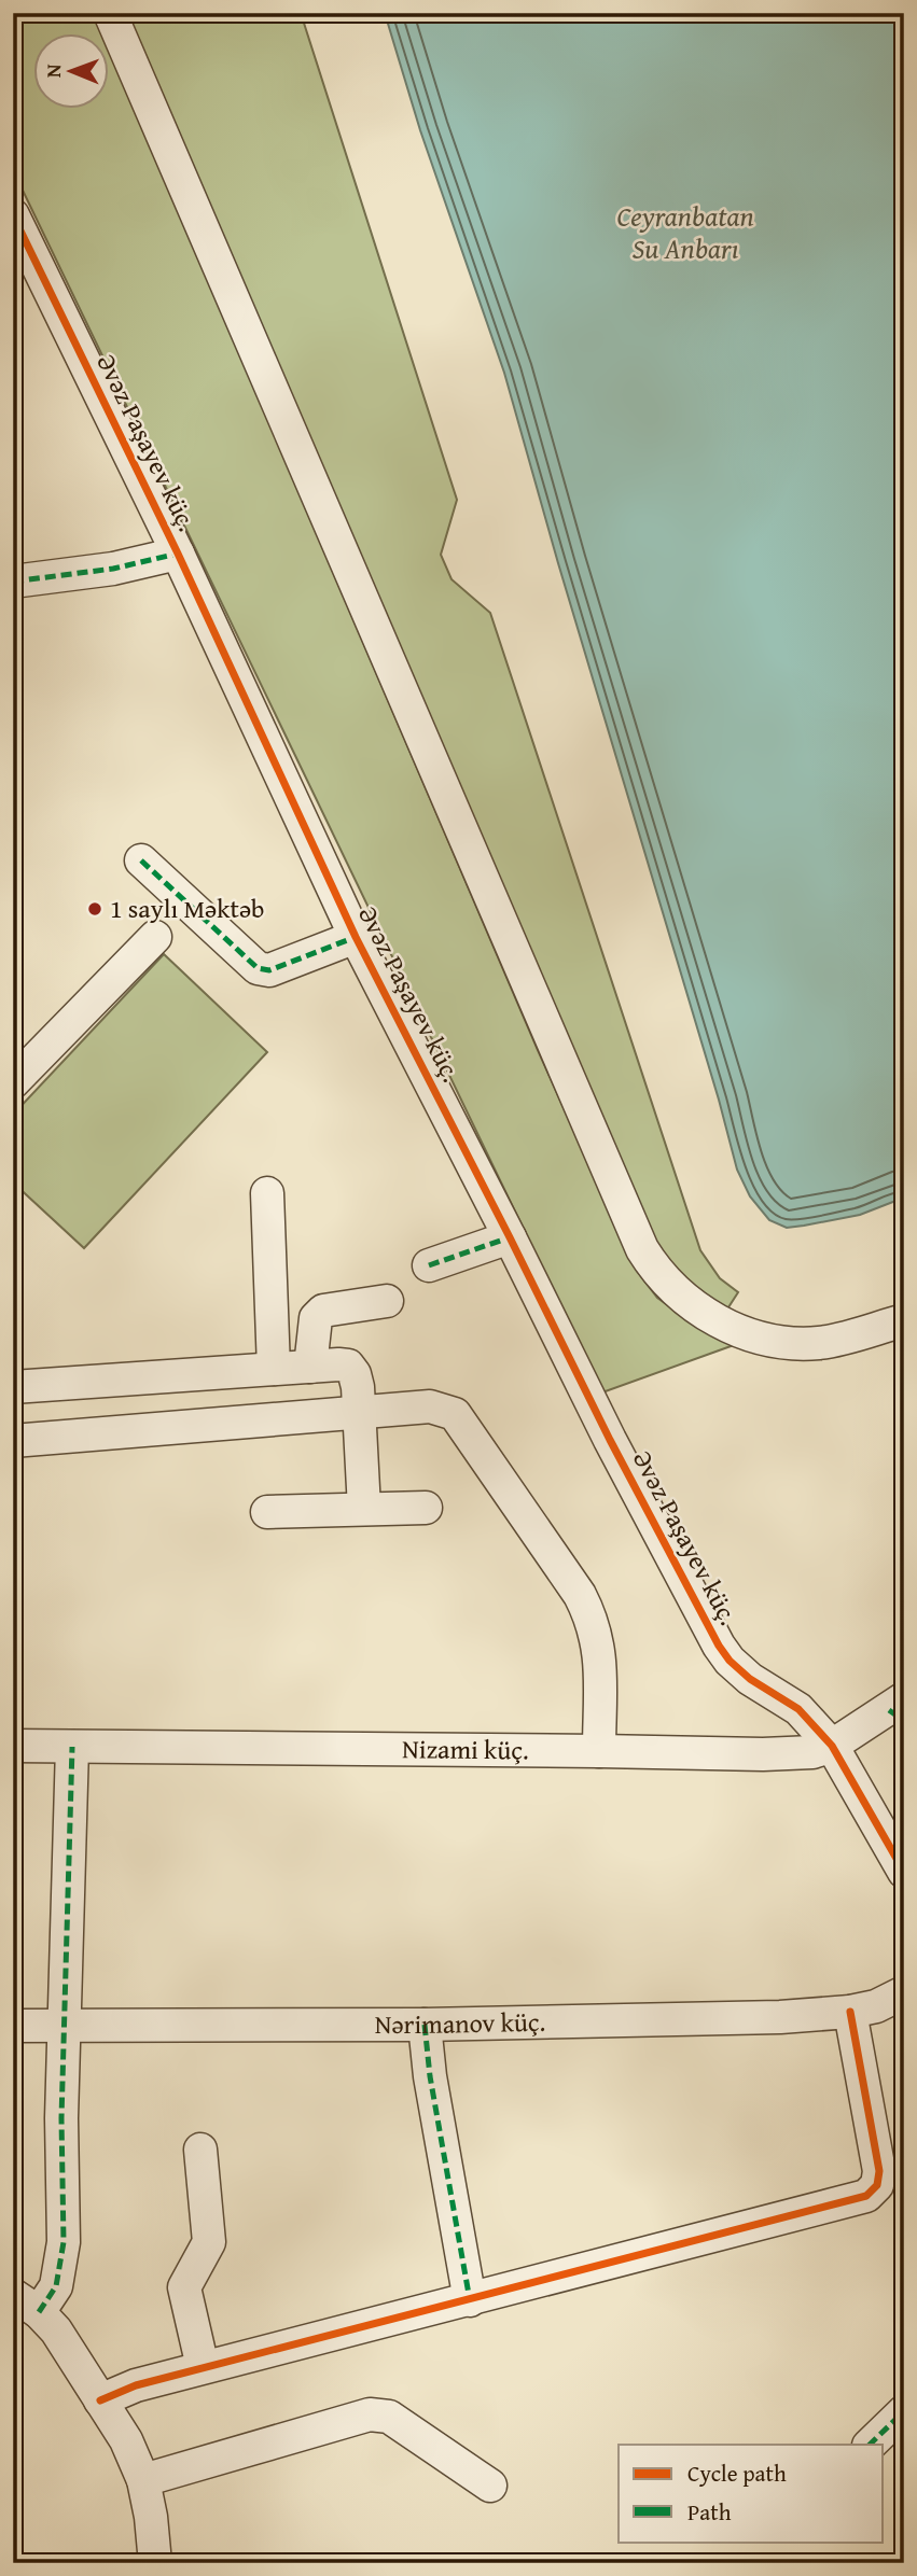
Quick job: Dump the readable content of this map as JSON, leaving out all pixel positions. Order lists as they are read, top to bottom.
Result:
{
  "streets": {
    "street": ["Əvəz Paşayev küç.", "Nizami küç.", "Nərimanov küç."]
  },
  "crossings": [
    ["Əvəz Paşayev küç.", "Nizami küç."]
  ],
  "water": ["Ceyranbatan Su Anbarı"],
  "places": ["1 saylı Məktəb"],
  "legend": ["Cycle path", "Path"],
  "north": "left"
}
